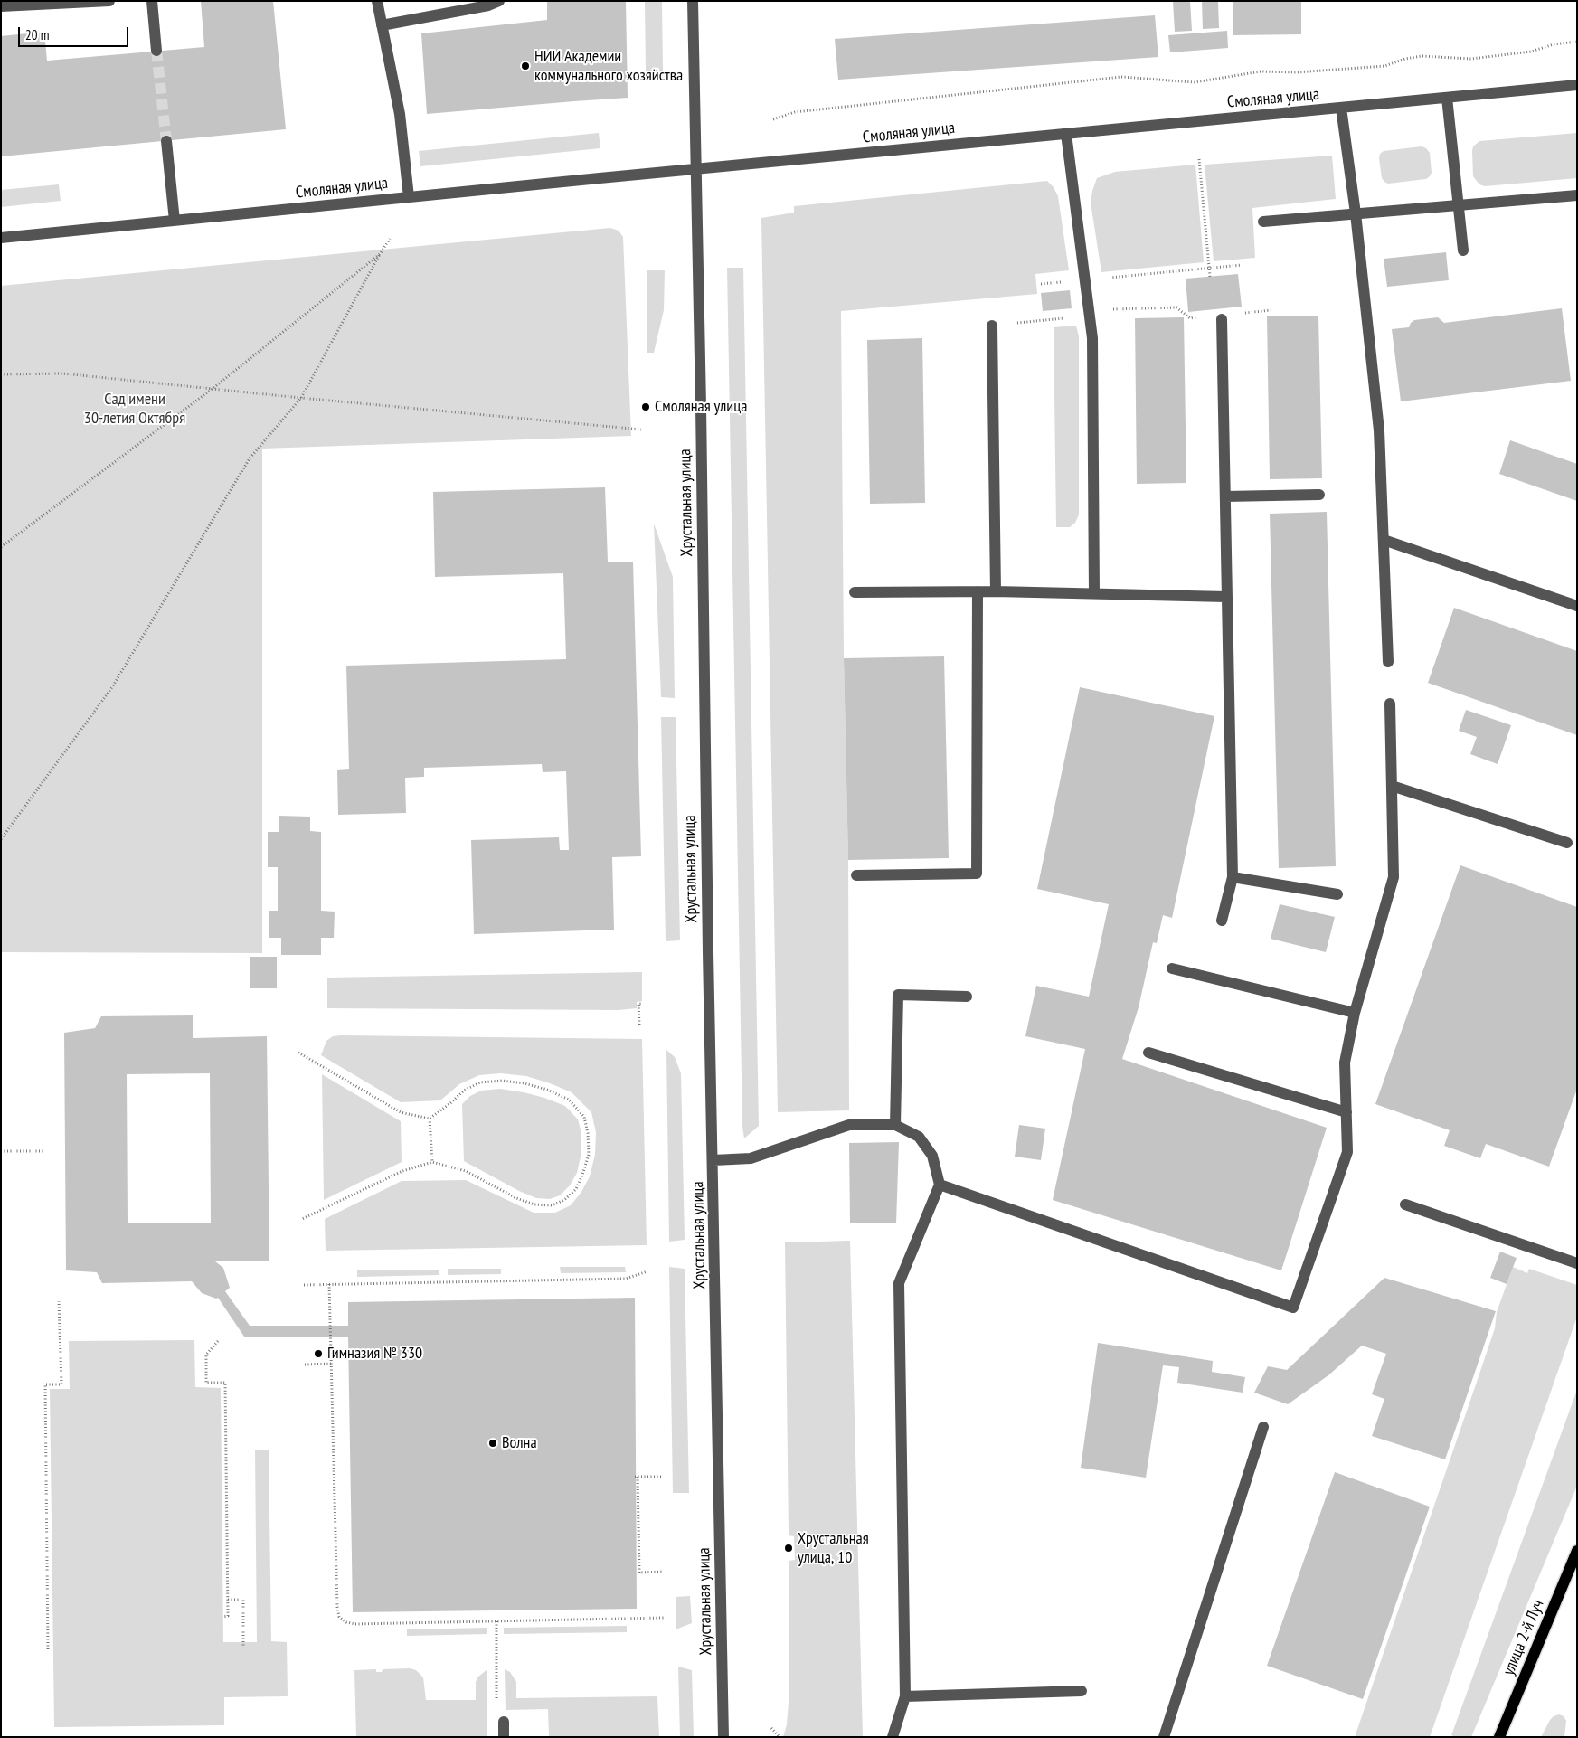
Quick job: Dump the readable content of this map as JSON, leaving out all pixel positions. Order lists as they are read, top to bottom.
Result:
{
  "streets": {
    "main road": ["улица 2-й Луч"],
    "street": ["Смоляная улица", "Хрустальная улица"]
  },
  "crossings": [
    ["Смоляная улица", "Хрустальная улица"]
  ],
  "parks": ["Сад имени 30-летия Октября"],
  "places": [
    "НИИ Академии коммунального хозяйства",
    "Смоляная улица",
    "Гимназия № 330",
    "Волна",
    "Хрустальная улица, 10"
  ],
  "scale_bar": "20 m"
}
